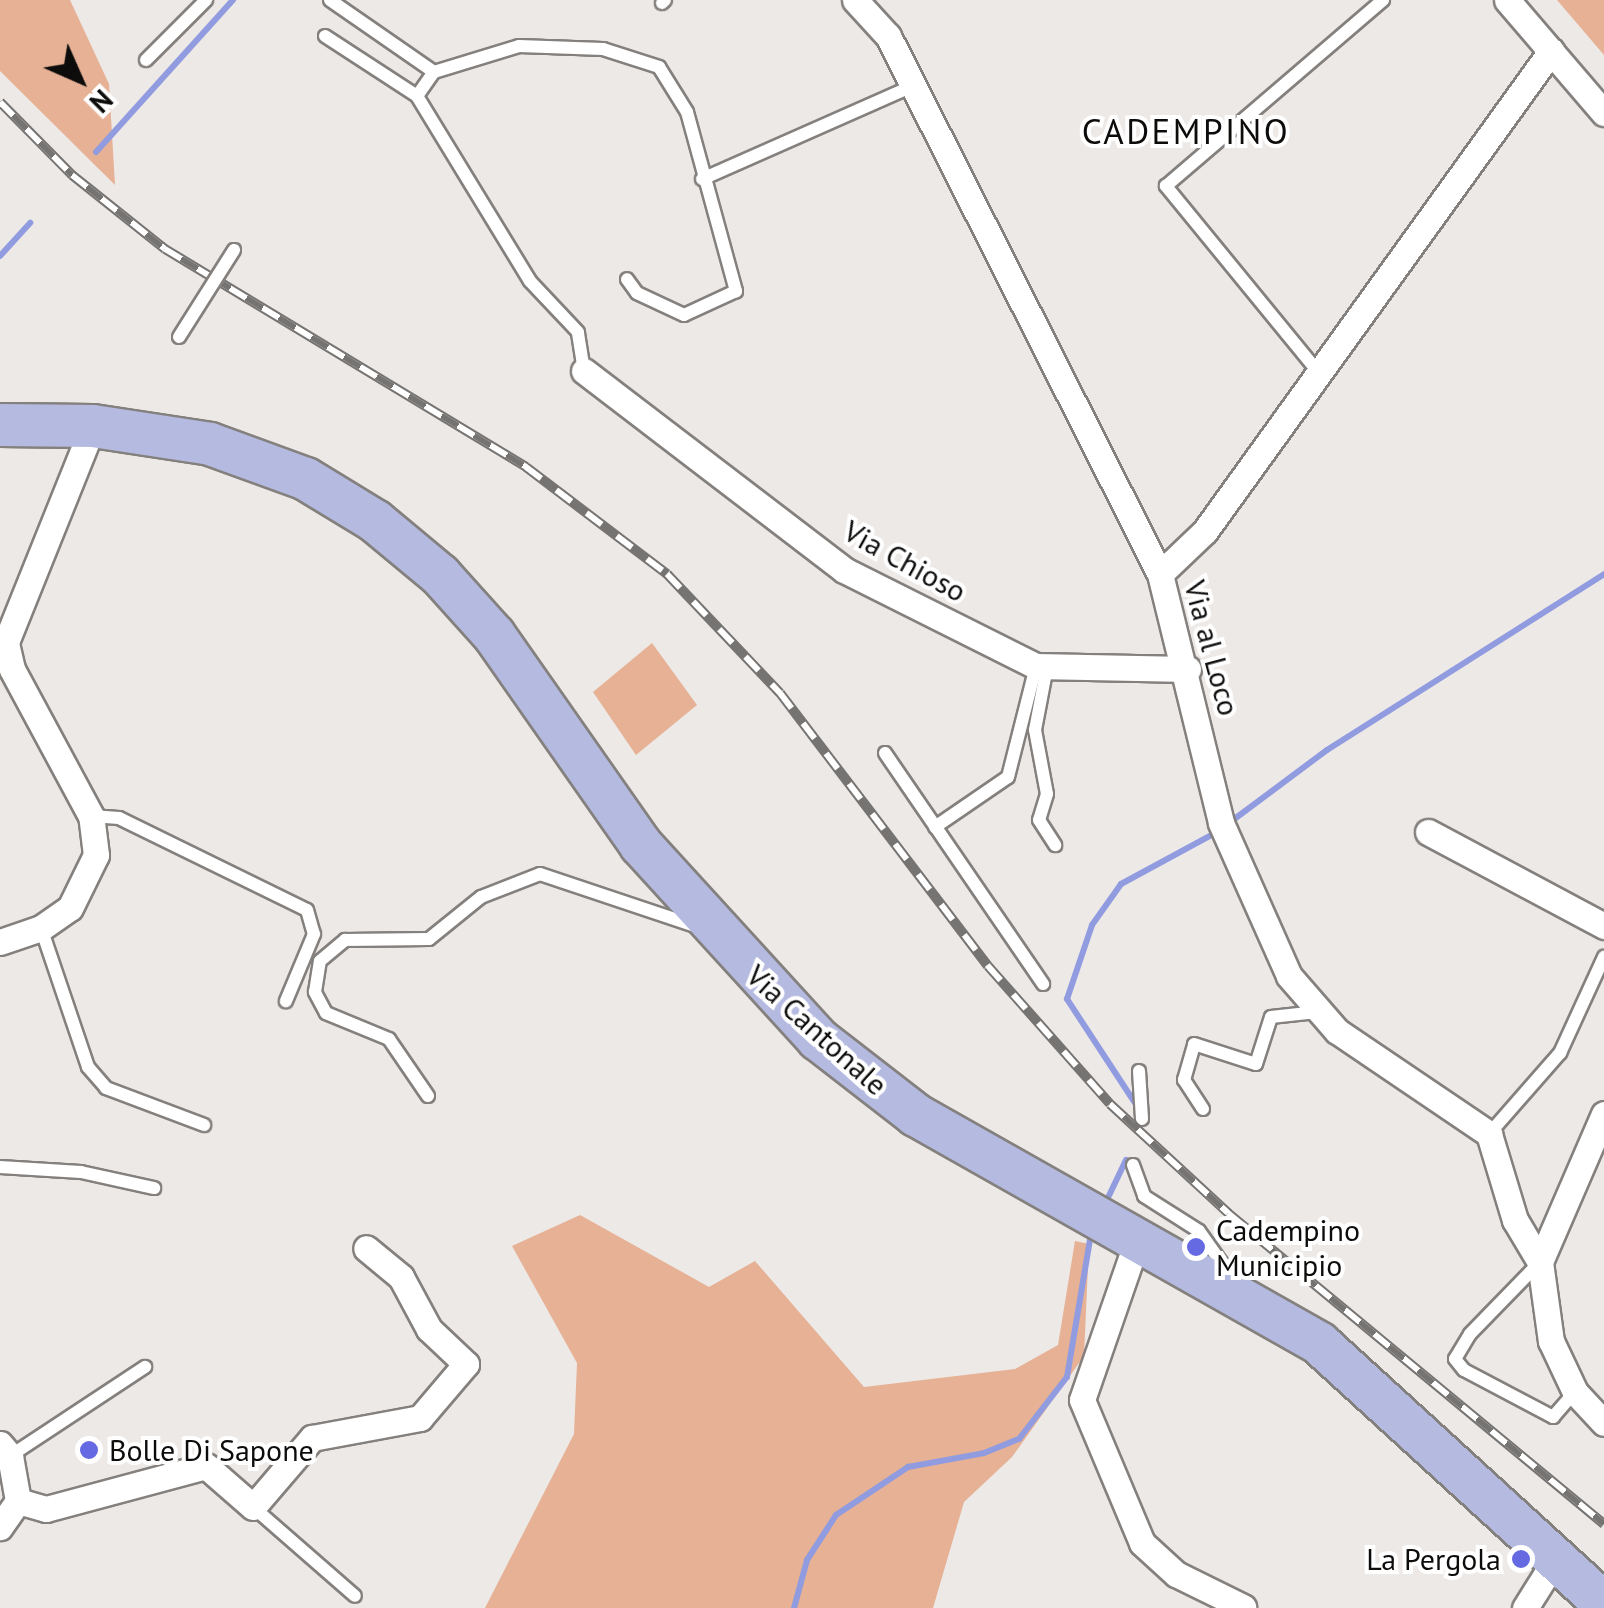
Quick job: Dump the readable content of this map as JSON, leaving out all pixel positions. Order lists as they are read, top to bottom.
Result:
{
  "streets": {
    "main road": ["Via Cantonale"],
    "street": ["Via Chioso", "Via al Loco"]
  },
  "crossings": [
    ["Via Chioso", "Via al Loco"]
  ],
  "districts": ["CADEMPINO"],
  "places": ["Cadempino Municipio", "Bolle Di Sapone", "La Pergola"],
  "north": "bottom right"
}
